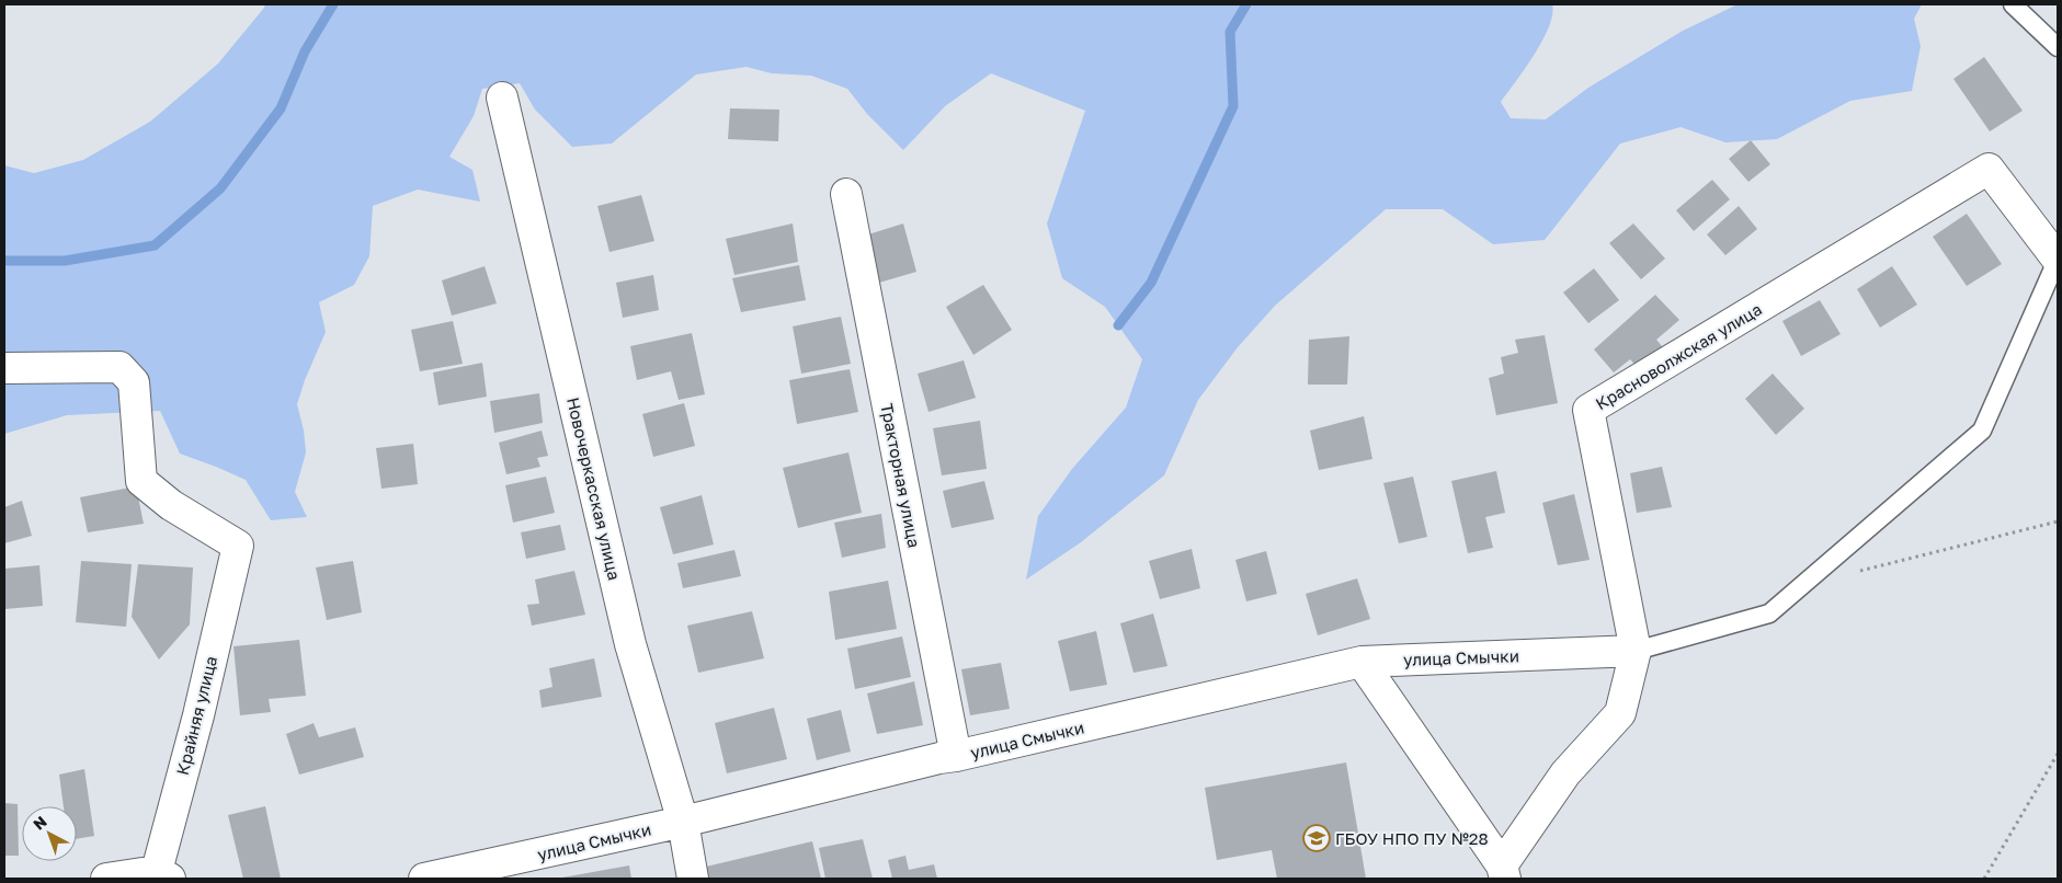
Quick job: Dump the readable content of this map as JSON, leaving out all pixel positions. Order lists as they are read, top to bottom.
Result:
{
  "streets": {
    "street": [
      "Красноволжская улица",
      "Тракторная улица",
      "Новочеркасская улица",
      "улица Смычки",
      "Крайняя улица"
    ]
  },
  "crossings": [
    ["Красноволжская улица", "улица Смычки"],
    ["Тракторная улица", "улица Смычки"],
    ["Новочеркасская улица", "улица Смычки"]
  ],
  "places": {
    "school or university": ["ГБОУ НПО ПУ №28"]
  },
  "north": "top left"
}
